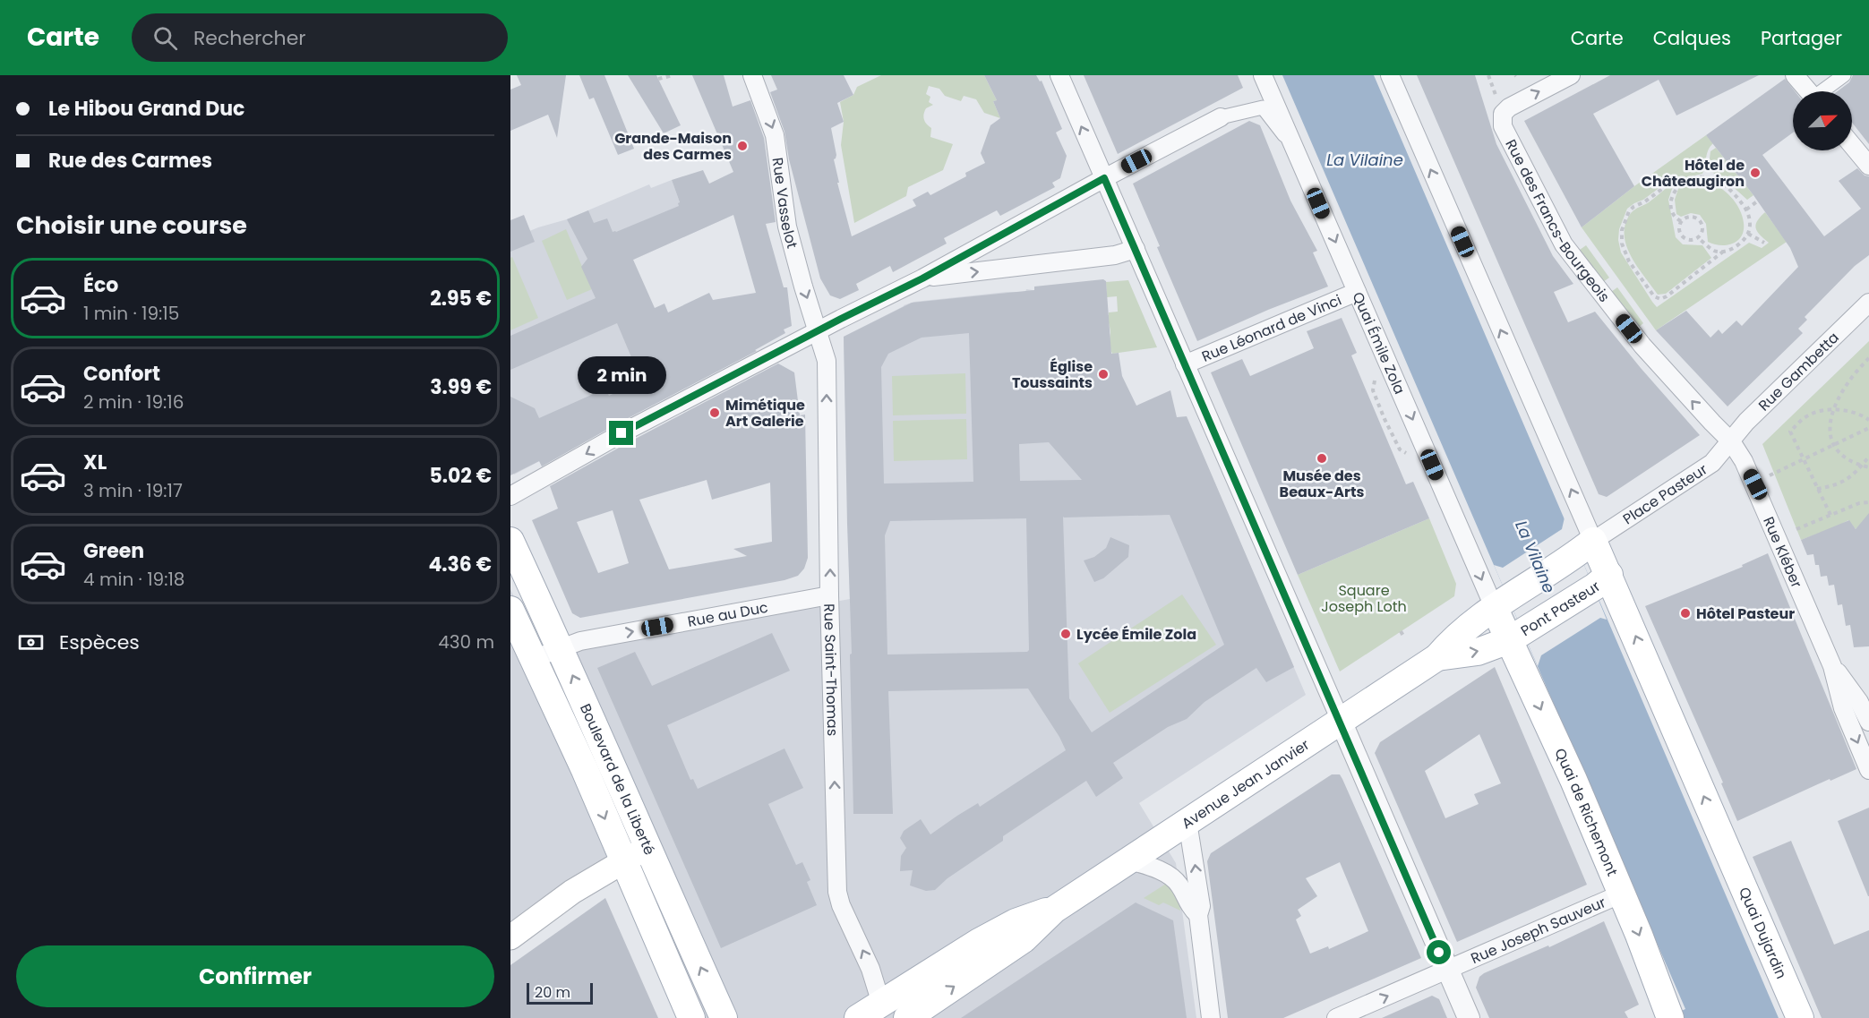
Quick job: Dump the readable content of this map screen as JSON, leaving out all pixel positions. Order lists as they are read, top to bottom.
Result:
{
  "streets": {
    "main road": [
      "Pont Pasteur",
      "Boulevard de la Liberté",
      "Avenue Jean Janvier",
      "Quai de Richemont",
      "Quai Dujardin"
    ],
    "street": [
      "Rue Vasselot",
      "Rue des Francs-Bourgeois",
      "Rue Léonard de Vinci",
      "Quai Émile Zola",
      "Rue Gambetta",
      "Place Pasteur",
      "Rue Kléber",
      "Rue au Duc",
      "Rue Saint-Thomas",
      "Rue Joseph Sauveur"
    ]
  },
  "crossings": [
    ["Rue Vasselot", "Rue Saint-Thomas"],
    ["Rue des Francs-Bourgeois", "Rue Gambetta"],
    ["Rue des Francs-Bourgeois", "Place Pasteur"],
    ["Rue des Francs-Bourgeois", "Rue Kléber"],
    ["Rue Léonard de Vinci", "Quai Émile Zola"],
    ["Quai Émile Zola", "Avenue Jean Janvier"],
    ["Quai Émile Zola", "Quai de Richemont"],
    ["Rue Gambetta", "Place Pasteur"],
    ["Rue Gambetta", "Rue Kléber"],
    ["Place Pasteur", "Rue Kléber"],
    ["Place Pasteur", "Quai Dujardin"],
    ["Pont Pasteur", "Avenue Jean Janvier"],
    ["Pont Pasteur", "Quai de Richemont"],
    ["Pont Pasteur", "Quai Dujardin"],
    ["Rue au Duc", "Rue Saint-Thomas"],
    ["Rue au Duc", "Boulevard de la Liberté"],
    ["Rue Saint-Thomas", "Avenue Jean Janvier"],
    ["Avenue Jean Janvier", "Quai de Richemont"],
    ["Quai de Richemont", "Rue Joseph Sauveur"]
  ],
  "one_way": [
    "Rue Vasselot",
    "Rue au Duc",
    "Rue Saint-Thomas",
    "Quai de Richemont",
    "Rue Joseph Sauveur",
    "Quai Dujardin"
  ],
  "water": ["La Vilaine"],
  "parks": ["Square Joseph Loth"],
  "places": [
    "Grande-Maison des Carmes",
    "Hôtel de Châteaugiron",
    "Église Toussaints",
    "Mimétique Art Galerie",
    "Musée des Beaux-Arts",
    "Hôtel Pasteur",
    "Lycée Émile Zola"
  ],
  "scale_bar": "20 m",
  "north": "top right",
  "page": {
    "header": "Carte",
    "search": "Rechercher",
    "nav": ["Carte", "Calques", "Partager"],
    "banner": ["Le Hibou Grand Duc", "Rue des Carmes"],
    "heading": "Choisir une course",
    "list": [
      {
        "name": "Éco",
        "note": "1 min · 19:15",
        "value": "2.95 €"
      },
      {
        "name": "Confort",
        "note": "2 min · 19:16",
        "value": "3.99 €"
      },
      {
        "name": "XL",
        "note": "3 min · 19:17",
        "value": "5.02 €"
      },
      {
        "name": "Green",
        "note": "4 min · 19:18",
        "value": "4.36 €"
      }
    ],
    "bubble": "2 min",
    "pay": ["Espèces", "430 m"],
    "buttons": "Confirmer",
    "scale": "20 m"
  }
}
